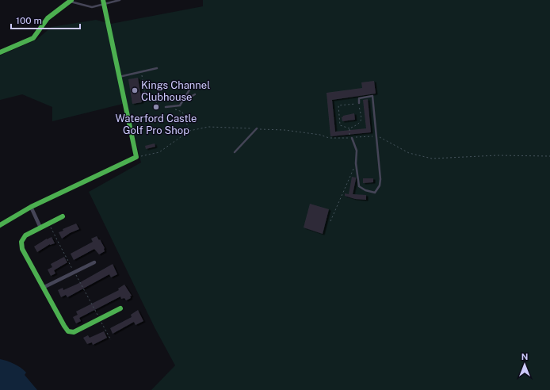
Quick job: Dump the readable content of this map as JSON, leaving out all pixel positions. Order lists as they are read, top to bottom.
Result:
{
  "places": ["Kings Channel Clubhouse", "Waterford Castle Golf Pro Shop"],
  "scale_bar": "100 m",
  "north": "top"
}
